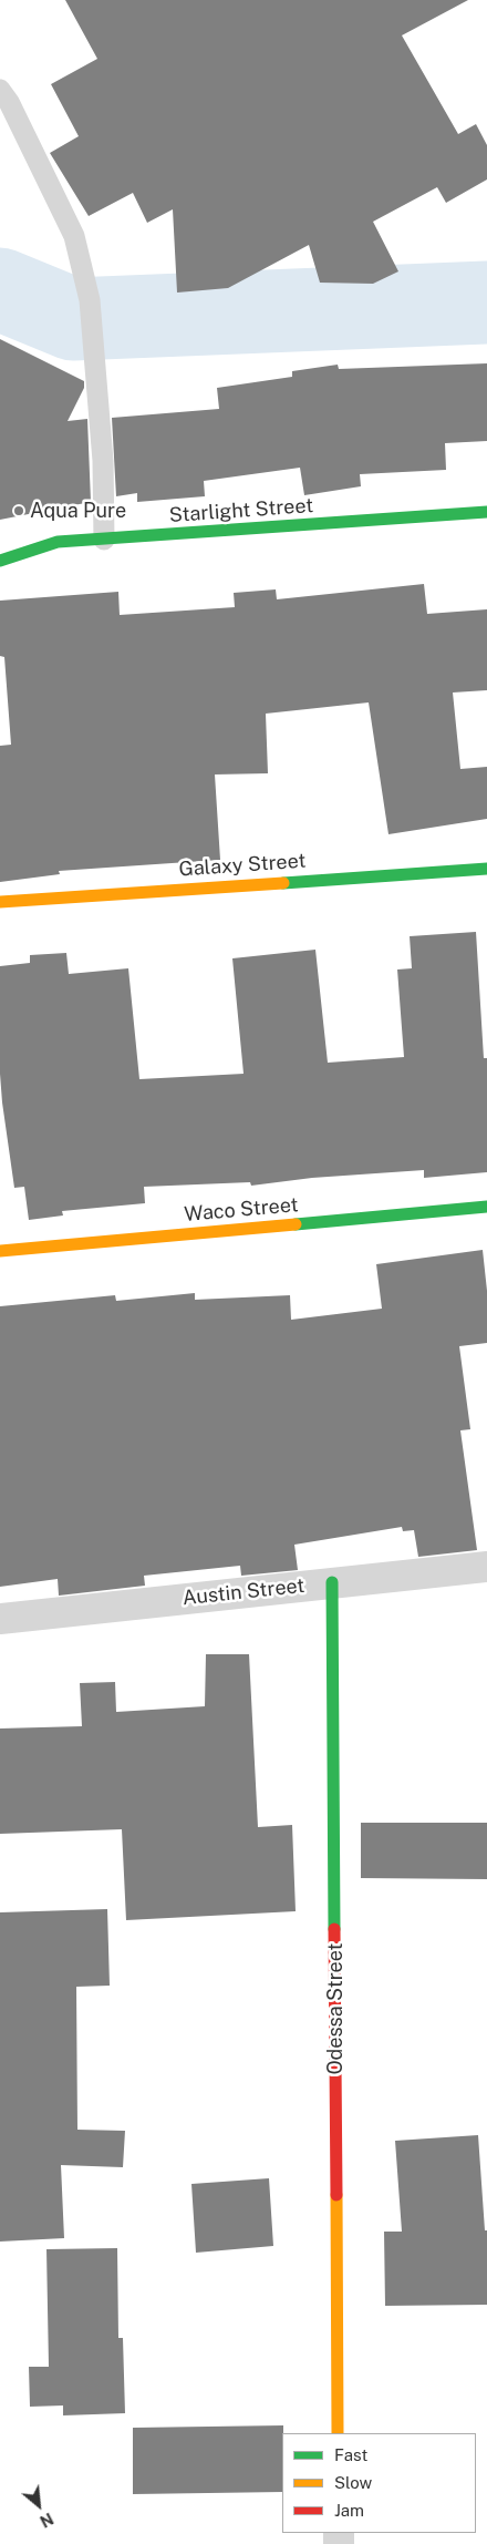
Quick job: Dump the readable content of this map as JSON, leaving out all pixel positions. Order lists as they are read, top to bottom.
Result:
{
  "streets": {
    "street": [
      "Starlight Street",
      "Galaxy Street",
      "Waco Street",
      "Austin Street",
      "Odessa Street"
    ]
  },
  "crossings": [
    ["Austin Street", "Odessa Street"]
  ],
  "places": ["Aqua Pure"],
  "legend": ["Fast", "Slow", "Jam"],
  "north": "bottom right"
}
